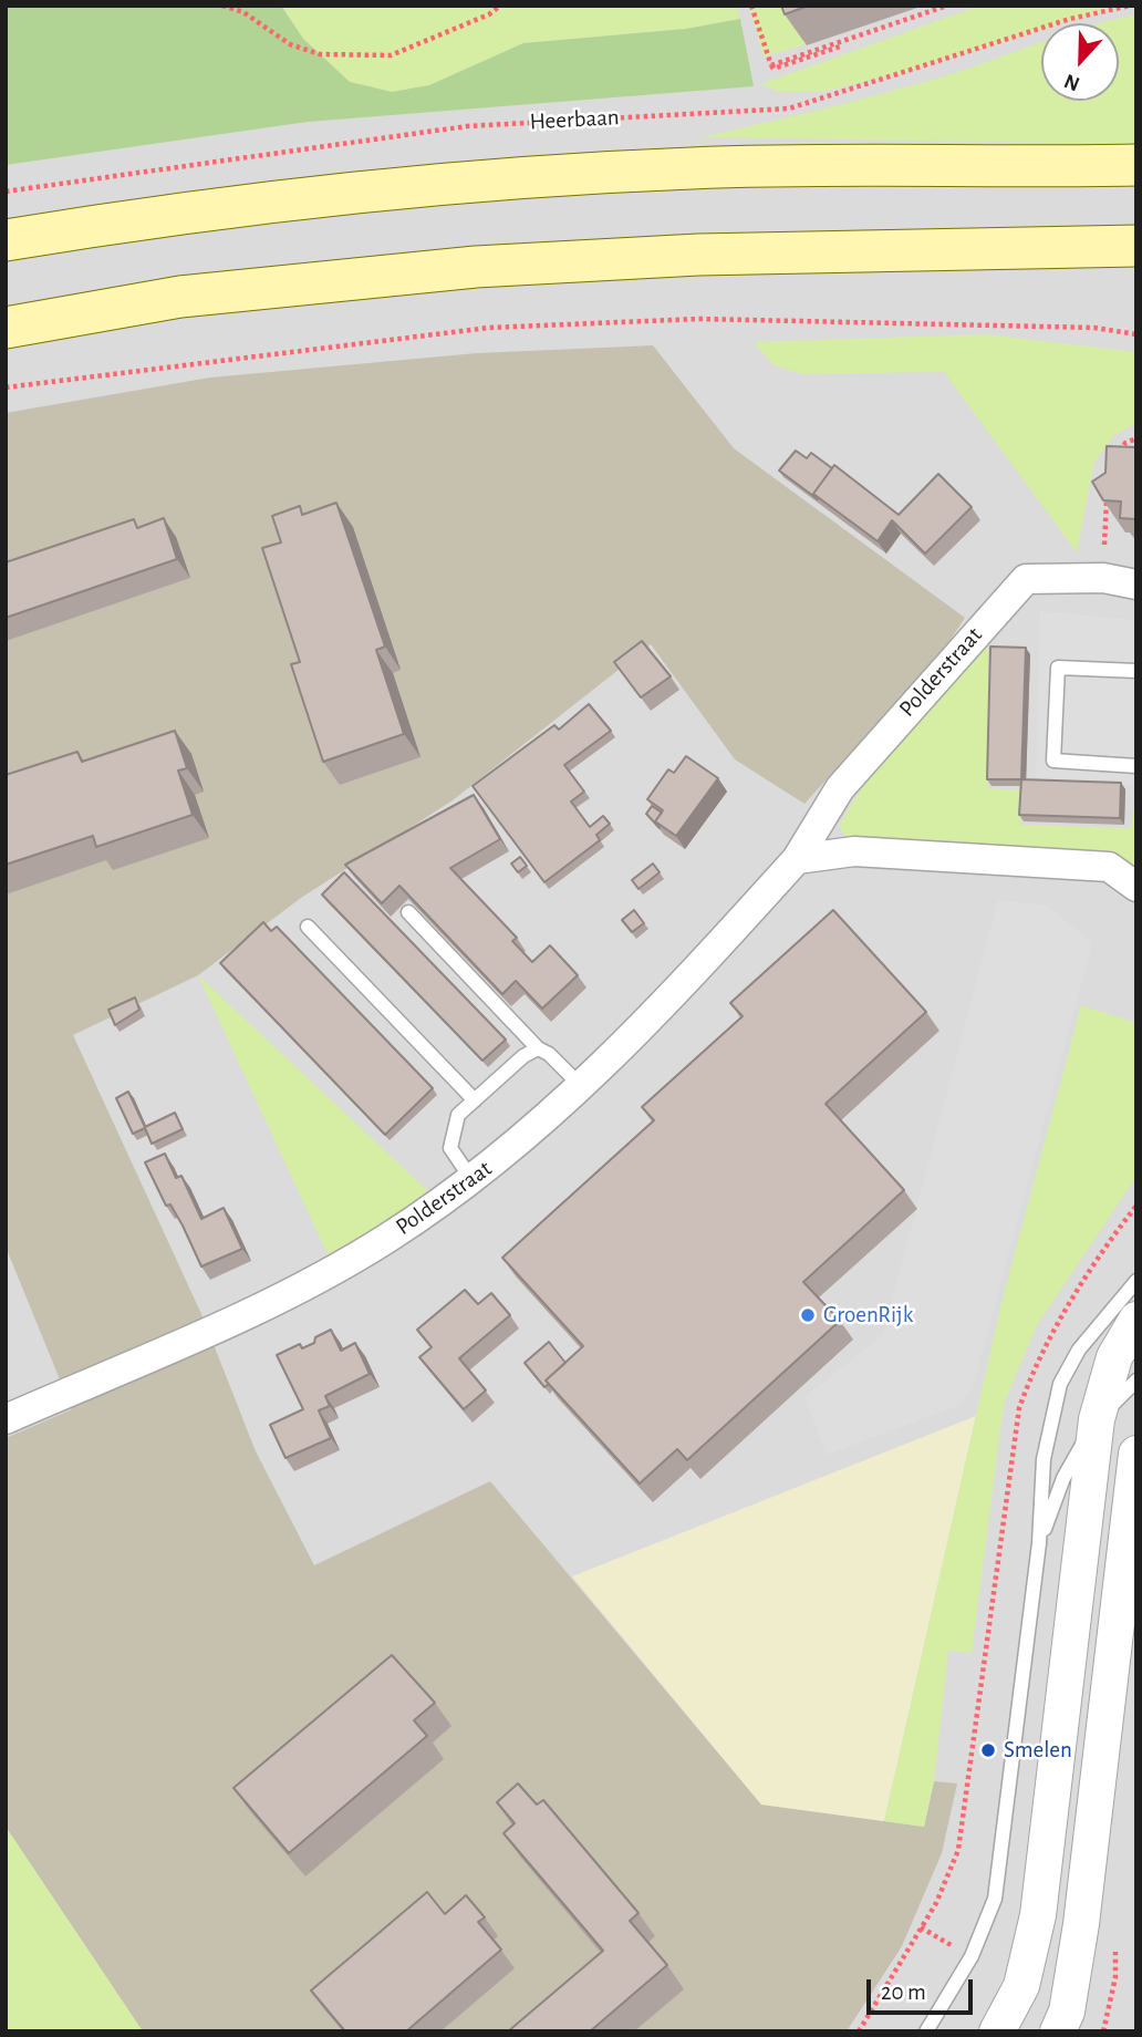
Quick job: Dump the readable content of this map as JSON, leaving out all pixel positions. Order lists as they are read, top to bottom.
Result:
{
  "streets": {
    "street": ["Polderstraat"],
    "path": ["Heerbaan"]
  },
  "places": ["GroenRijk", "Smelen"],
  "scale_bar": "20 m",
  "north": "bottom"
}
